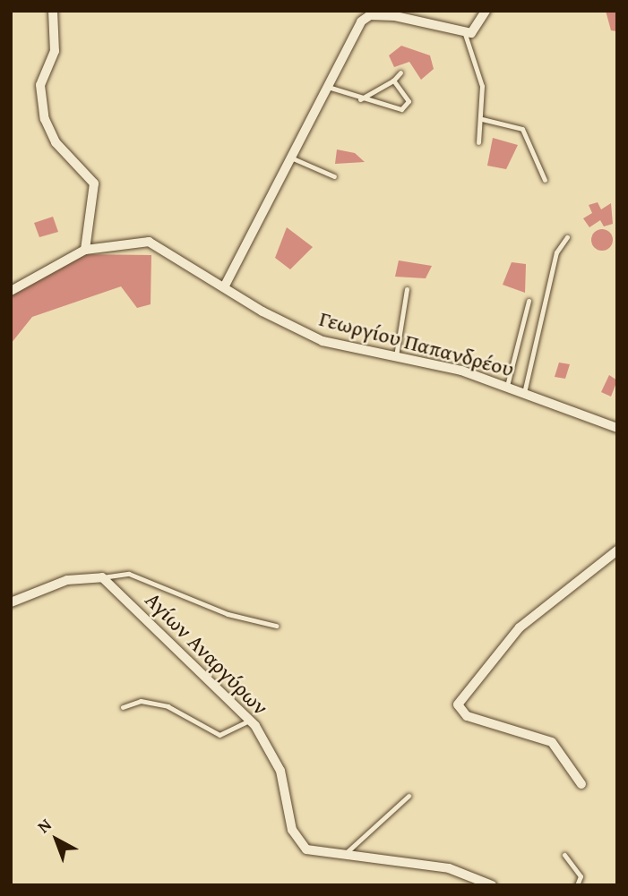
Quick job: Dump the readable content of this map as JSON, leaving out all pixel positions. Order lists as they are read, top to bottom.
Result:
{
  "streets": {
    "street": ["Γεωργίου Παπανδρέου", "Αγίων Αναργύρων"]
  },
  "north": "top left"
}
